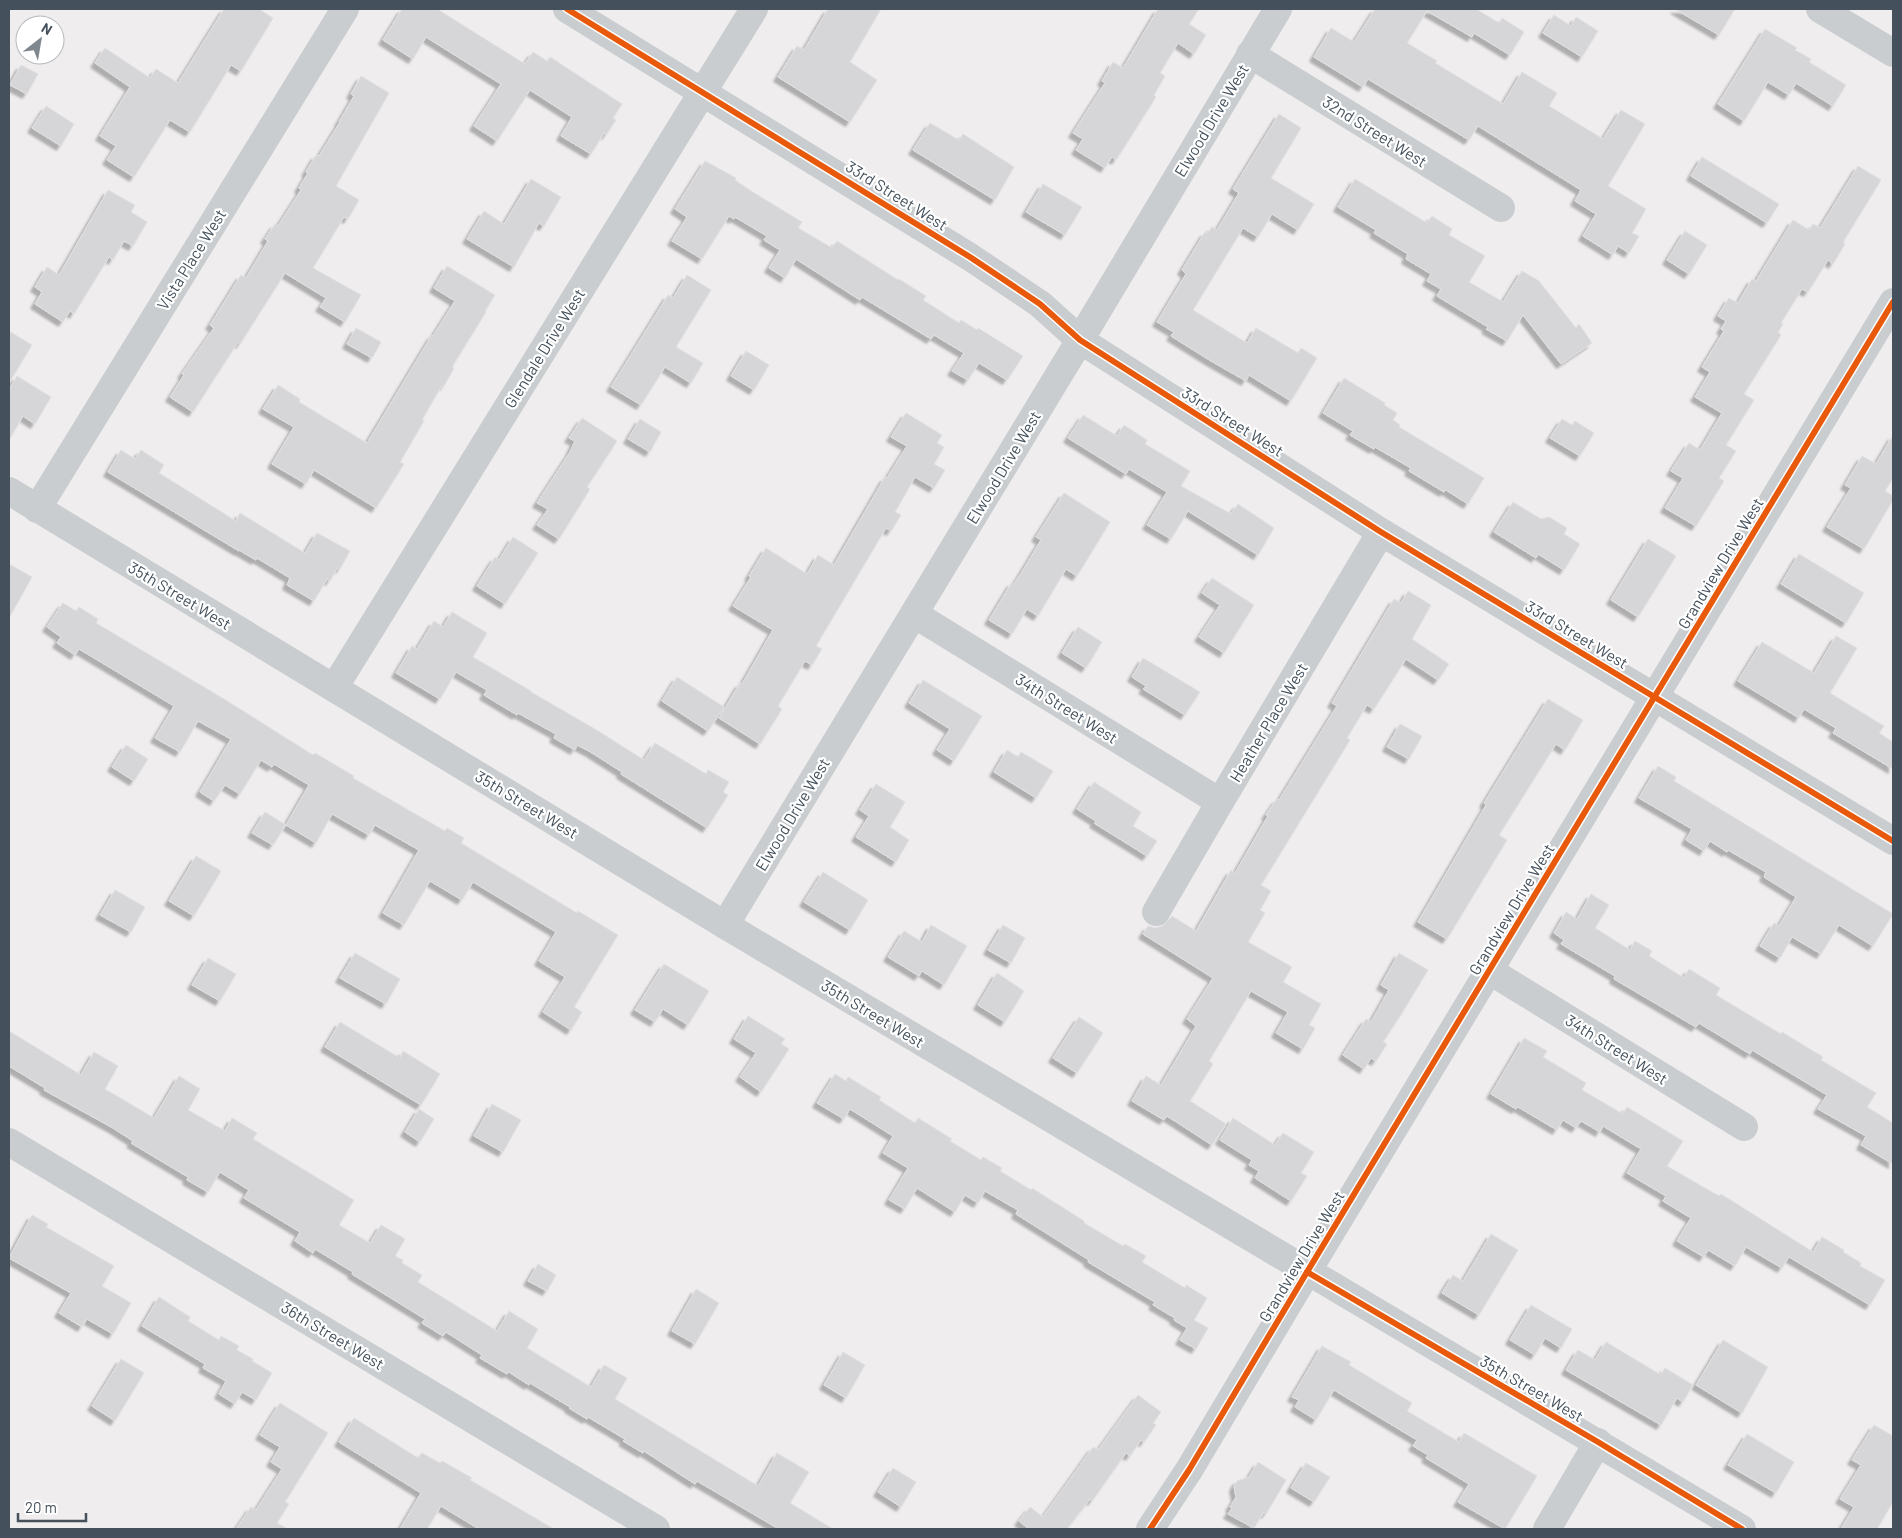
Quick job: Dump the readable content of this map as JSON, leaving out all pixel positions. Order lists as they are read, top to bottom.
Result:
{
  "streets": {
    "street": [
      "Elwood Drive West",
      "32nd Street West",
      "33rd Street West",
      "Vista Place West",
      "Glendale Drive West",
      "Grandview Drive West",
      "35th Street West",
      "34th Street West",
      "Heather Place West",
      "36th Street West"
    ]
  },
  "crossings": [
    ["Elwood Drive West", "32nd Street West"],
    ["Elwood Drive West", "33rd Street West"],
    ["Elwood Drive West", "35th Street West"],
    ["Elwood Drive West", "34th Street West"],
    ["33rd Street West", "Glendale Drive West"],
    ["33rd Street West", "Grandview Drive West"],
    ["33rd Street West", "Heather Place West"],
    ["Vista Place West", "35th Street West"],
    ["Glendale Drive West", "35th Street West"],
    ["Grandview Drive West", "35th Street West"],
    ["Grandview Drive West", "34th Street West"],
    ["34th Street West", "Heather Place West"]
  ],
  "scale_bar": "20 m",
  "north": "top right"
}
